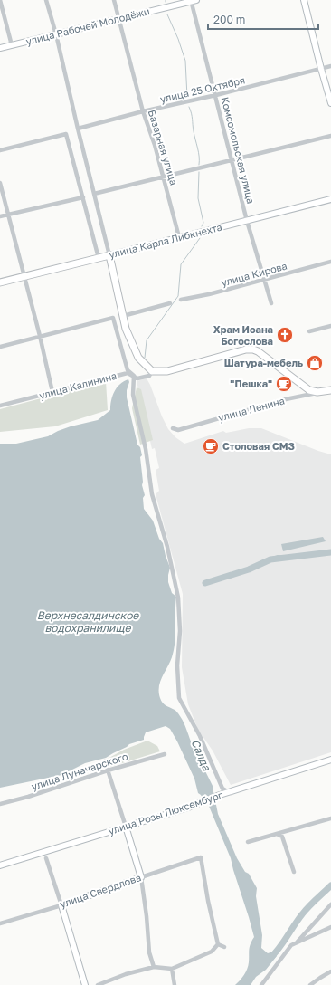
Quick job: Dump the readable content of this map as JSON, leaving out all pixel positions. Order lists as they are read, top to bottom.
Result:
{
  "streets": {
    "main road": ["улица Карла Либкнехта", "улица Ленина"],
    "street": [
      "улица Рабочей Молодёжи",
      "улица 25 Октября",
      "Базарная улица",
      "Комсомольская улица",
      "улица Кирова",
      "улица Калинина",
      "улица Луначарского",
      "улица Розы Люксембург",
      "улица Свердлова"
    ]
  },
  "crossings": [
    ["улица Рабочей Молодёжи", "Базарная улица"],
    ["улица Рабочей Молодёжи", "Комсомольская улица"],
    ["улица 25 Октября", "Базарная улица"],
    ["улица 25 Октября", "Комсомольская улица"],
    ["Базарная улица", "улица Карла Либкнехта"],
    ["Комсомольская улица", "улица Карла Либкнехта"],
    ["Комсомольская улица", "улица Кирова"]
  ],
  "water": ["Верхнесалдинское водохранилище", "Салда"],
  "places": {
    "church": ["Храм Иоана Богослова"],
    "shop": ["Шатура-мебель"],
    "cafe": ["\"Пешка\"", "Столовая СМЗ"]
  },
  "scale_bar": "200 m"
}
